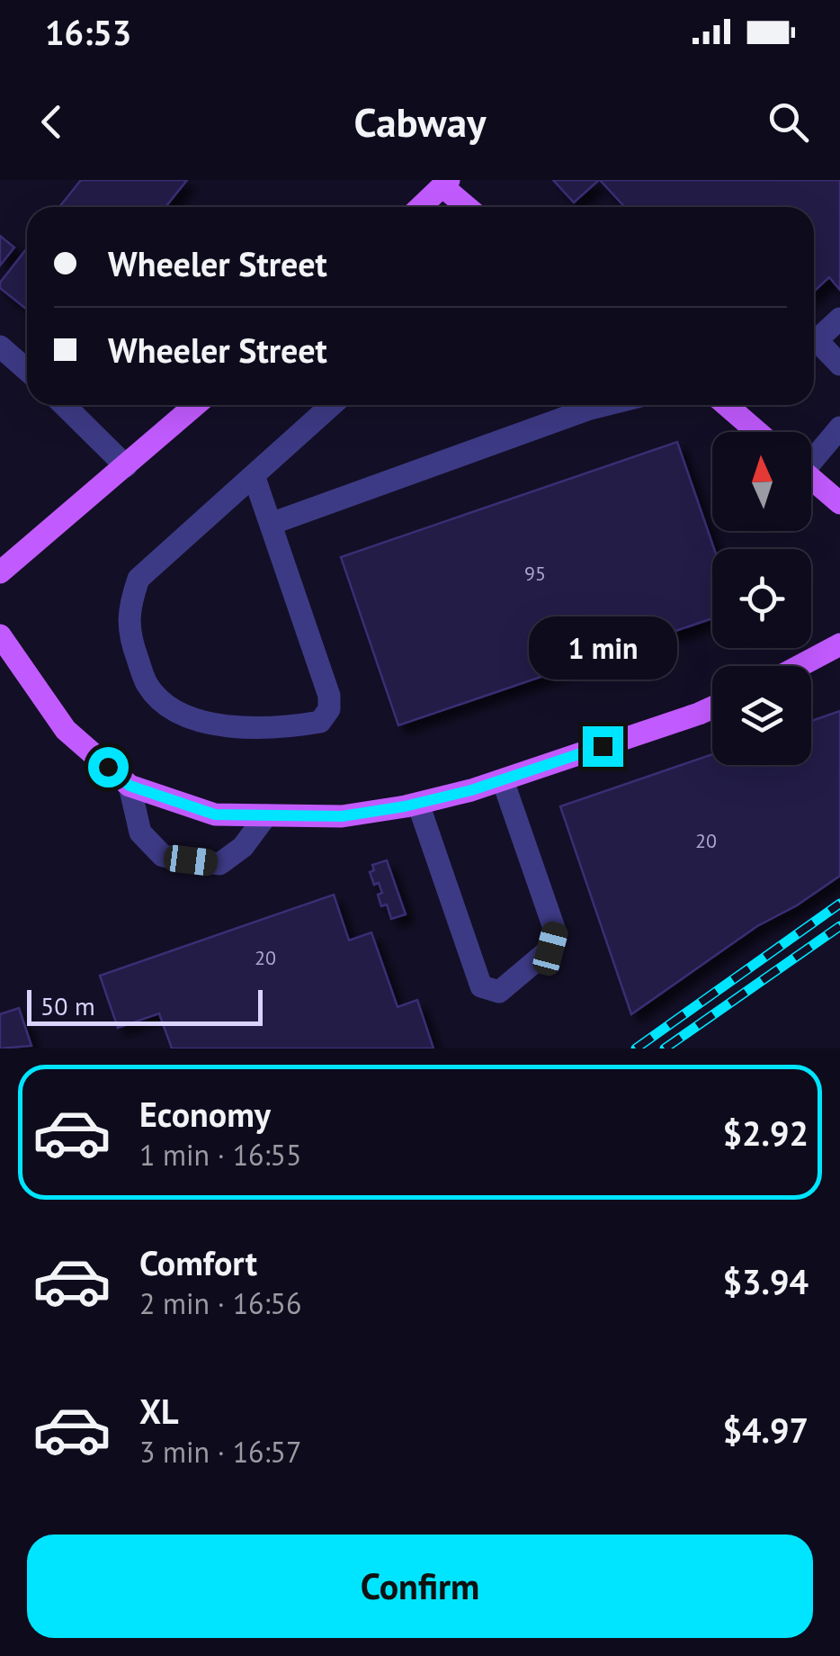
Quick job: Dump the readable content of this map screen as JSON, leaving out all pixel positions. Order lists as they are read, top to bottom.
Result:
{
  "house_numbers": ["95", "20", "20"],
  "scale_bar": "50 m",
  "north": "top",
  "page": {
    "status": "16:53",
    "header": "Cabway",
    "banner": ["Wheeler Street", "Wheeler Street"],
    "bubble": "1 min",
    "scale": "50 m",
    "list": [
      {
        "name": "Economy",
        "note": "1 min · 16:55",
        "value": "$2.92"
      },
      {
        "name": "Comfort",
        "note": "2 min · 16:56",
        "value": "$3.94"
      },
      {
        "name": "XL",
        "note": "3 min · 16:57",
        "value": "$4.97"
      }
    ],
    "buttons": "Confirm"
  }
}
